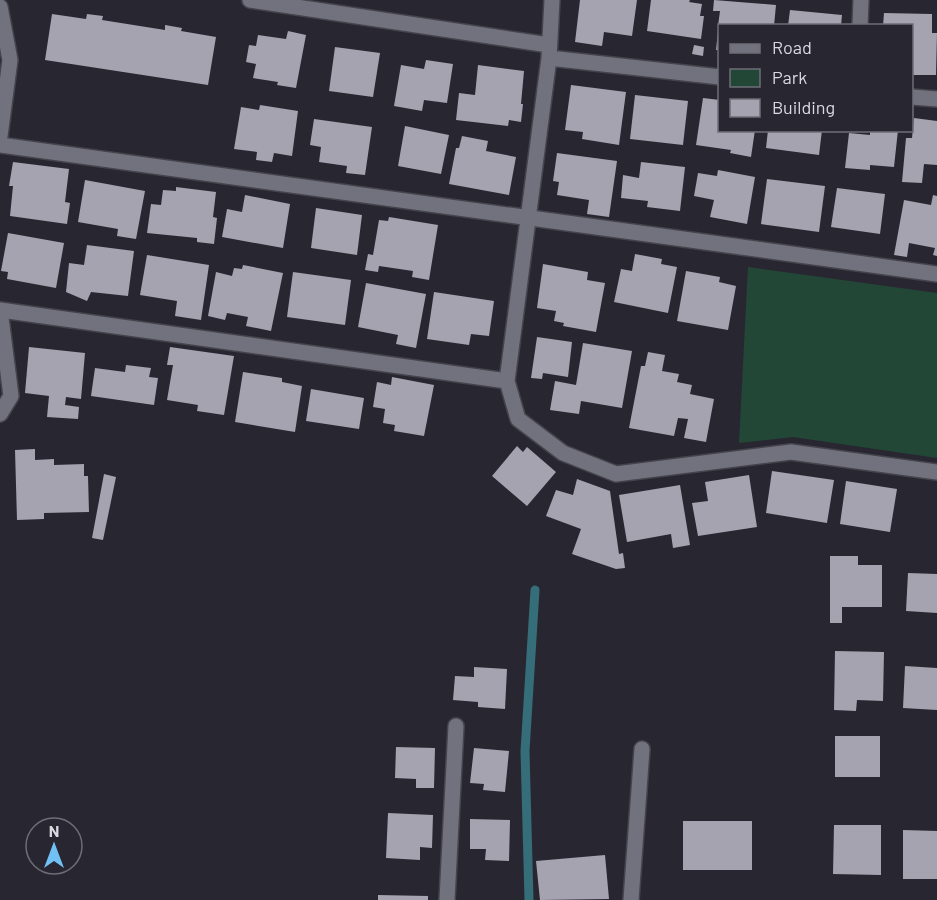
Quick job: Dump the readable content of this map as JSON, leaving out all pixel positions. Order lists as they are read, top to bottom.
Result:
{
  "legend": ["Road", "Park", "Building"],
  "north": "top"
}
